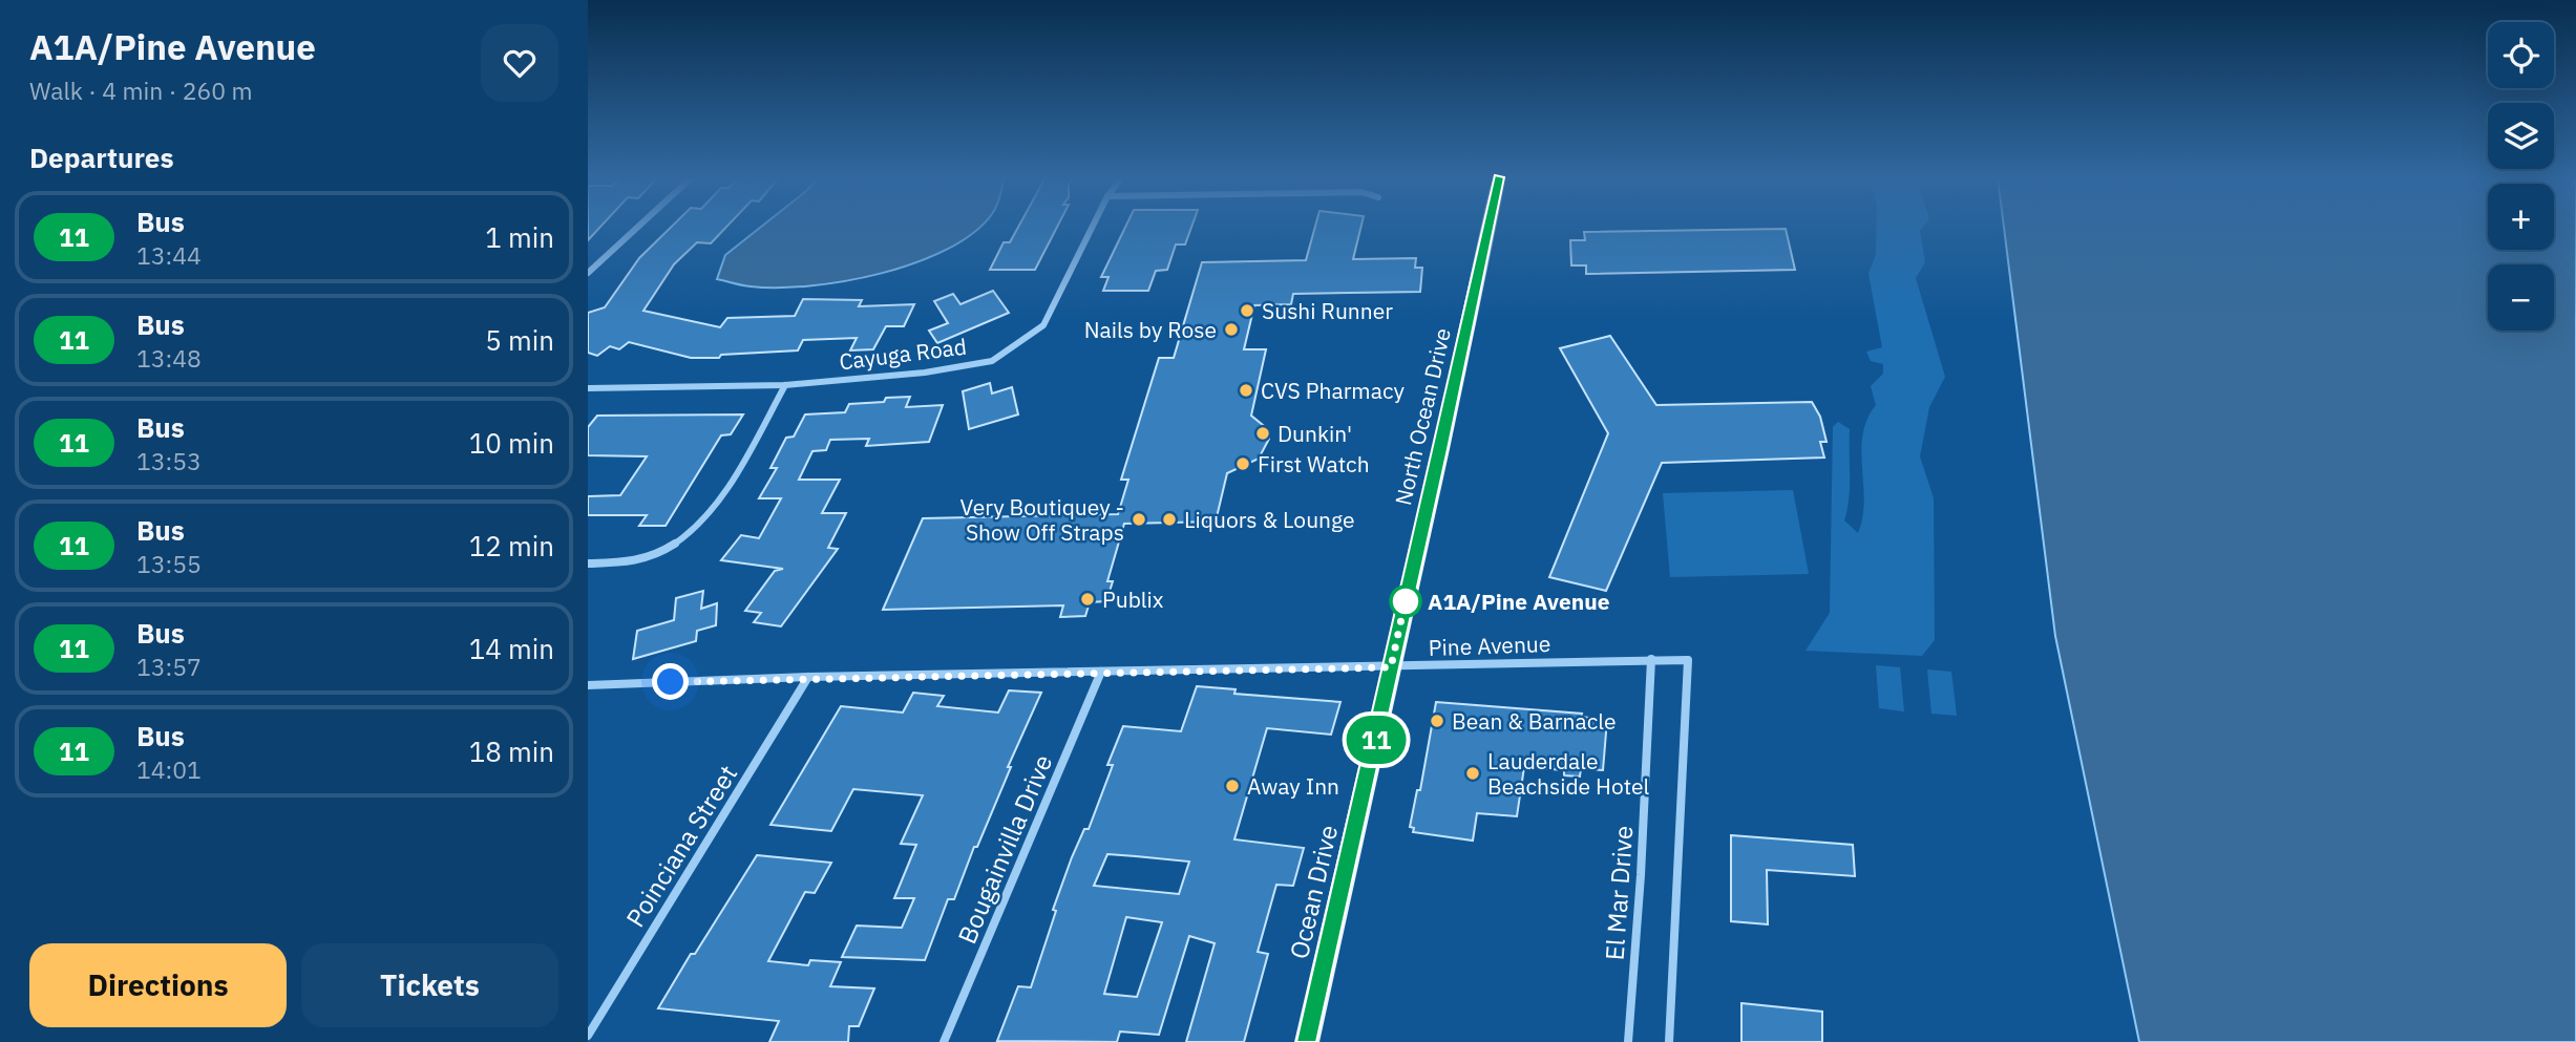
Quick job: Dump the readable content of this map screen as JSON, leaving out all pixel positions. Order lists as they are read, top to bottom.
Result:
{
  "streets": {
    "main road": ["North Ocean Drive", "Ocean Drive"],
    "street": [
      "Cayuga Road",
      "Pine Avenue",
      "Poinciana Street",
      "Bougainvilla Drive",
      "El Mar Drive"
    ]
  },
  "crossings": [
    ["North Ocean Drive", "Pine Avenue"],
    ["North Ocean Drive", "Ocean Drive"],
    ["Pine Avenue", "Poinciana Street"],
    ["Pine Avenue", "Bougainvilla Drive"],
    ["Pine Avenue", "Ocean Drive"],
    ["Pine Avenue", "El Mar Drive"]
  ],
  "places": [
    "Sushi Runner",
    "Nails by Rose",
    "CVS Pharmacy",
    "Dunkin'",
    "First Watch",
    "Very Boutiquey - Show Off Straps",
    "Liquors & Lounge",
    "Publix",
    "A1A/Pine Avenue",
    "Bean & Barnacle",
    "Lauderdale Beachside Hotel",
    "Away Inn"
  ],
  "lines": ["bus line 11"],
  "page": {
    "heading": [
      ["A1A/Pine Avenue", "Walk · 4 min · 260 m"],
      "Departures"
    ],
    "on_map": "11",
    "map_buttons": ["+", "−"],
    "list": [
      {
        "mark": "11",
        "name": "Bus",
        "note": "13:44",
        "value": "1 min"
      },
      {
        "mark": "11",
        "name": "Bus",
        "note": "13:48",
        "value": "5 min"
      },
      {
        "mark": "11",
        "name": "Bus",
        "note": "13:53",
        "value": "10 min"
      },
      {
        "mark": "11",
        "name": "Bus",
        "note": "13:55",
        "value": "12 min"
      },
      {
        "mark": "11",
        "name": "Bus",
        "note": "13:57",
        "value": "14 min"
      },
      {
        "mark": "11",
        "name": "Bus",
        "note": "14:01",
        "value": "18 min"
      }
    ],
    "buttons": ["Directions", "Tickets"]
  }
}
